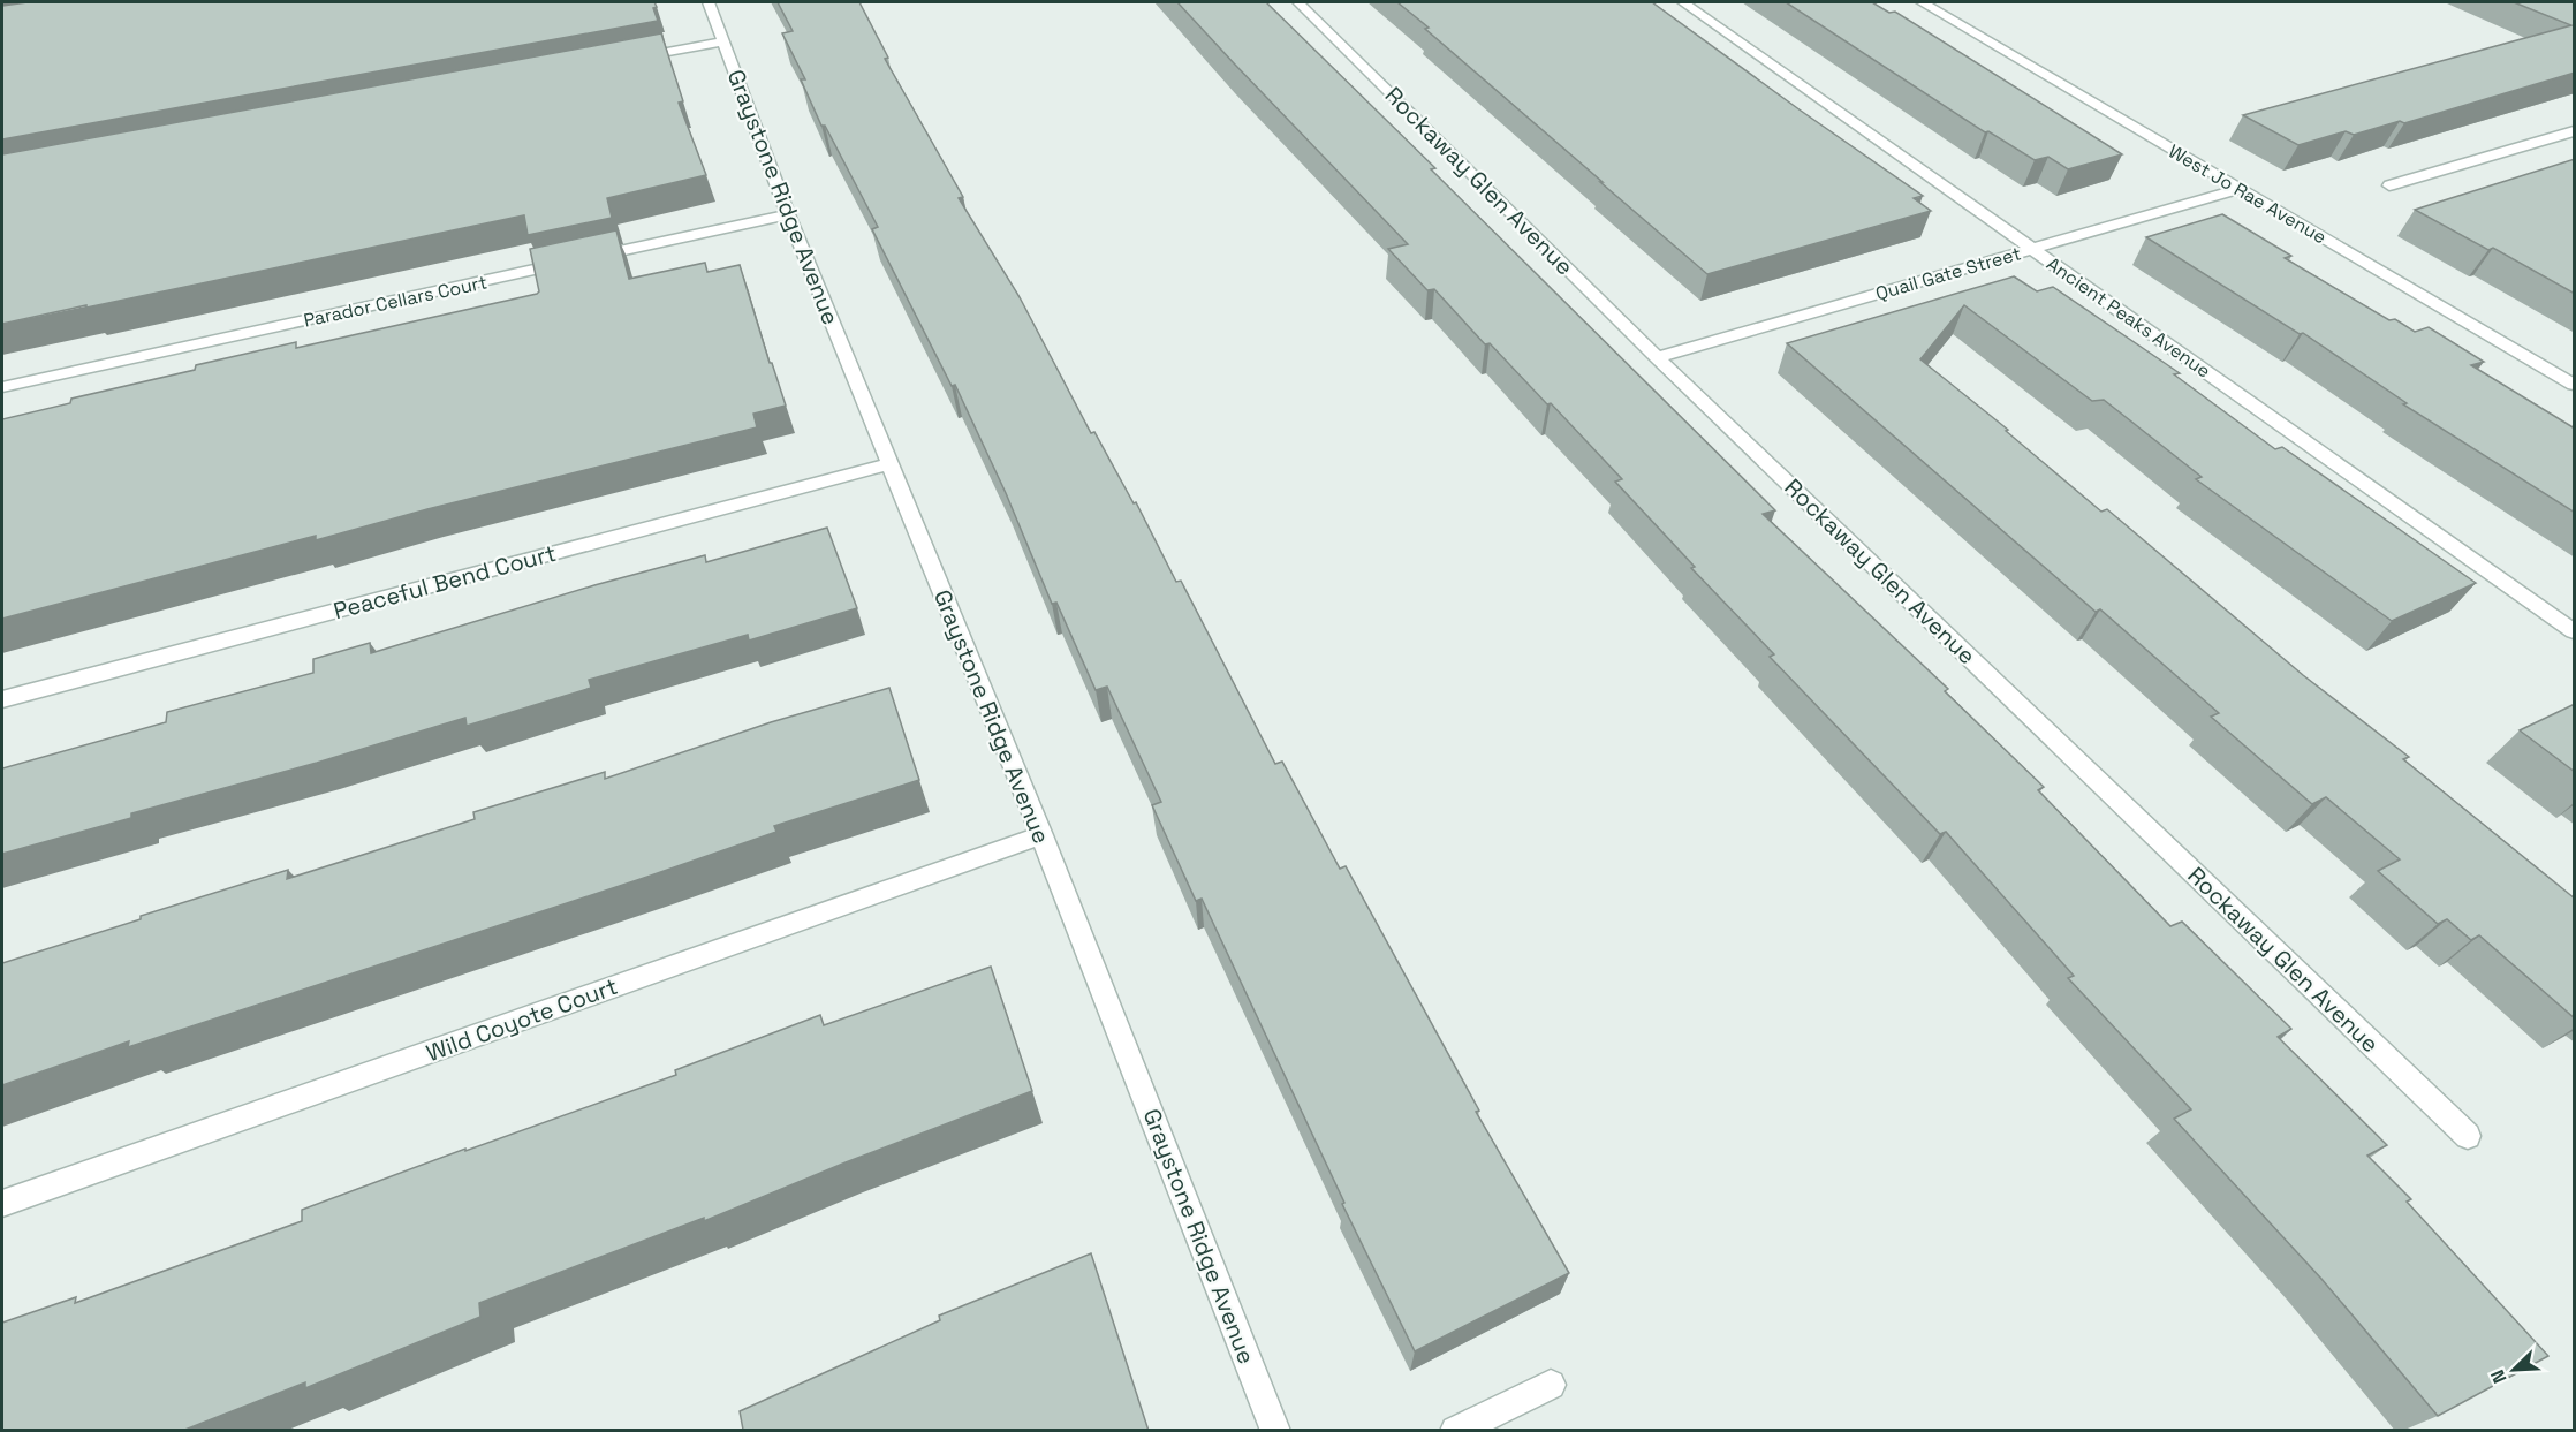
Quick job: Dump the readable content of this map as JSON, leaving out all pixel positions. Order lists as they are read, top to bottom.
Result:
{
  "streets": {
    "street": [
      "Rockaway Glen Avenue",
      "West Jo Rae Avenue",
      "Graystone Ridge Avenue",
      "Quail Gate Street",
      "Parador Cellars Court",
      "Ancient Peaks Avenue",
      "Peaceful Bend Court",
      "Wild Coyote Court"
    ]
  },
  "crossings": [
    ["Rockaway Glen Avenue", "Quail Gate Street"],
    ["West Jo Rae Avenue", "Quail Gate Street"],
    ["Graystone Ridge Avenue", "Parador Cellars Court"],
    ["Graystone Ridge Avenue", "Peaceful Bend Court"],
    ["Graystone Ridge Avenue", "Wild Coyote Court"],
    ["Quail Gate Street", "Ancient Peaks Avenue"]
  ],
  "north": "bottom left"
}
